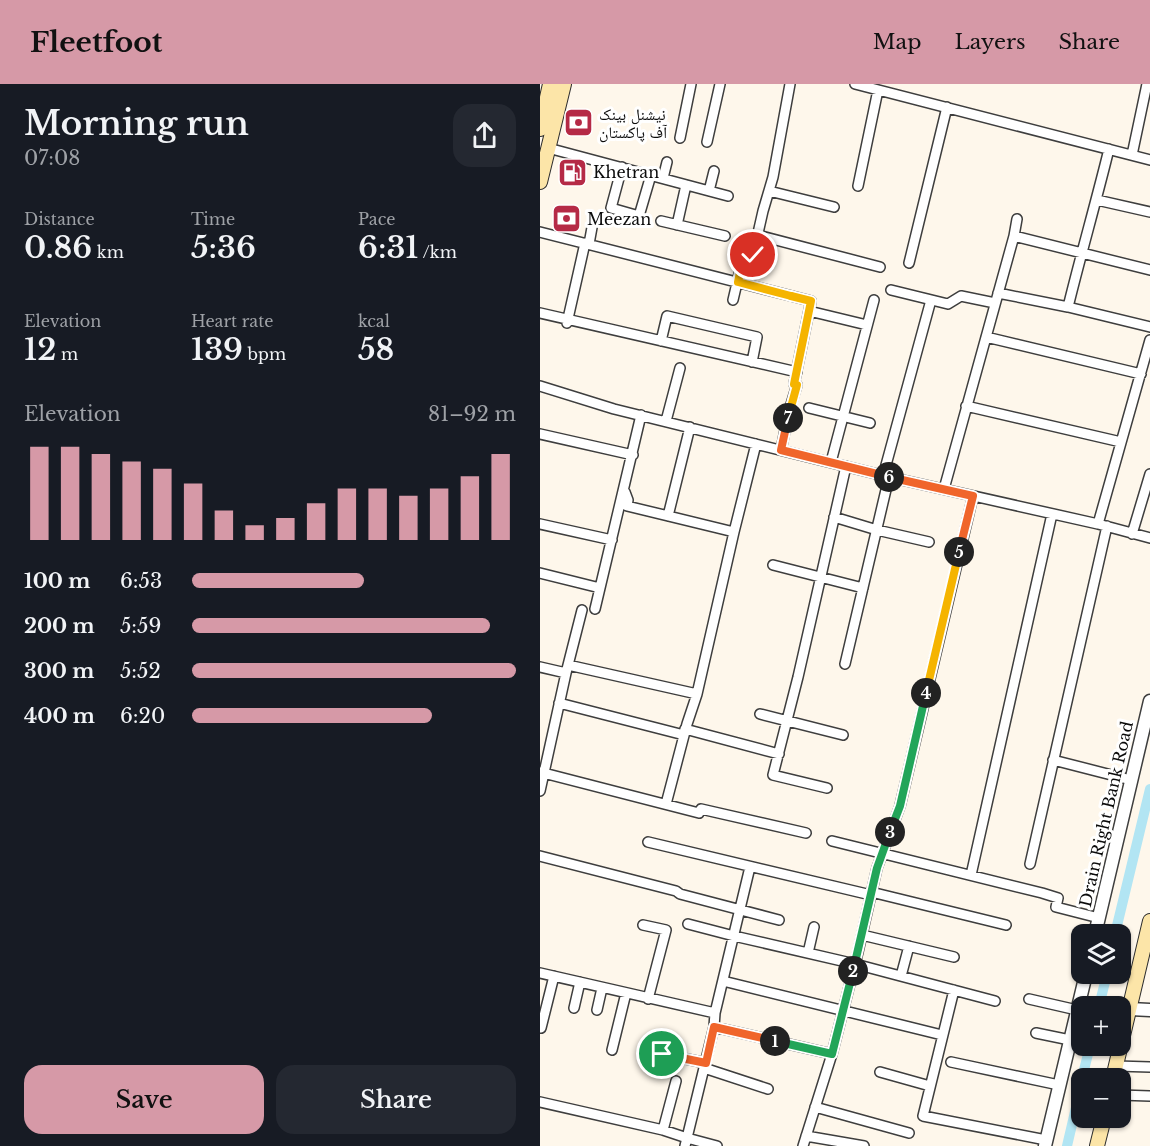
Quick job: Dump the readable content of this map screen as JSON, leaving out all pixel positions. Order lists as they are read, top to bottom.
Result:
{
  "streets": {
    "street": ["Drain Right Bank Road"]
  },
  "places": {
    "bank": ["نیشنل بینک آف پاکستان", "Meezan"],
    "fuel station": ["Khetran"]
  },
  "page": {
    "header": "Fleetfoot",
    "nav": ["Map", "Layers", "Share"],
    "heading": ["Morning run", "07:08"],
    "stats": [
      ["Distance", "0.86 km"],
      ["Time", "5:36"],
      ["Pace", "6:31 /km"],
      ["Elevation", "12 m"],
      ["Heart rate", "139 bpm"],
      ["kcal", "58"]
    ],
    "chart": ["Elevation", "81–92 m"],
    "pins": [
      "7",
      "6",
      "5",
      "4",
      "3",
      "2",
      "1"
    ],
    "list": [
      {
        "name": "100 m",
        "note": "6:53"
      },
      {
        "name": "200 m",
        "note": "5:59"
      },
      {
        "name": "300 m",
        "note": "5:52"
      },
      {
        "name": "400 m",
        "note": "6:20"
      }
    ],
    "map_buttons": ["+", "−"],
    "buttons": ["Save", "Share"]
  }
}
